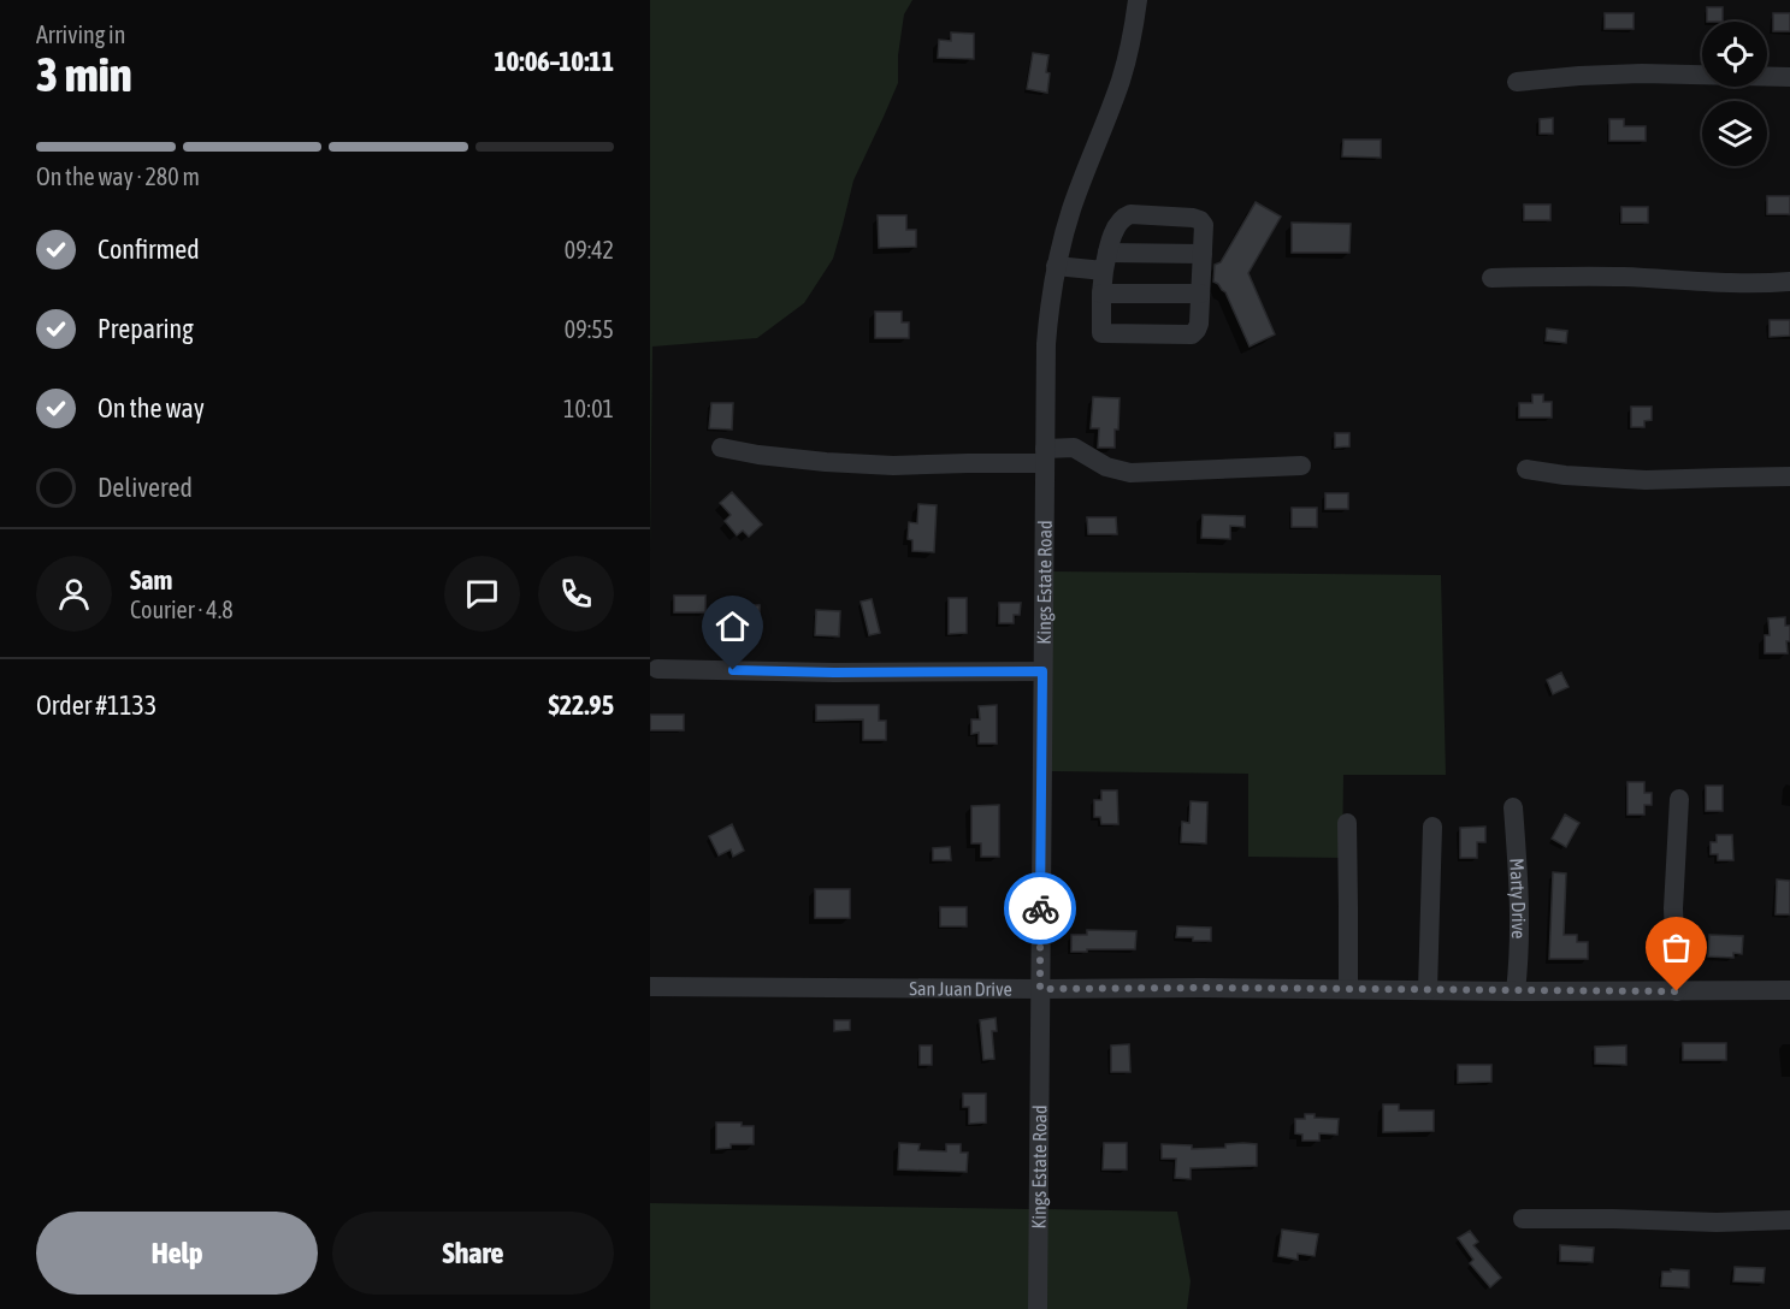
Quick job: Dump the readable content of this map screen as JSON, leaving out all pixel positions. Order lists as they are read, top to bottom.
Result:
{
  "streets": {
    "street": ["Kings Estate Road", "Marty Drive", "San Juan Drive"]
  },
  "crossings": [
    ["Kings Estate Road", "San Juan Drive"],
    ["Marty Drive", "San Juan Drive"]
  ],
  "page": {
    "heading": ["3 min", "Arriving in", "10:06–10:11"],
    "panel": [
      "Sam",
      "Courier · 4.8",
      "Order #1133",
      "$22.95"
    ],
    "bar": "On the way · 280 m",
    "list": [
      ["Confirmed", "09:42"],
      ["Preparing", "09:55"],
      ["On the way", "10:01"],
      "Delivered"
    ],
    "buttons": ["Help", "Share"]
  }
}
